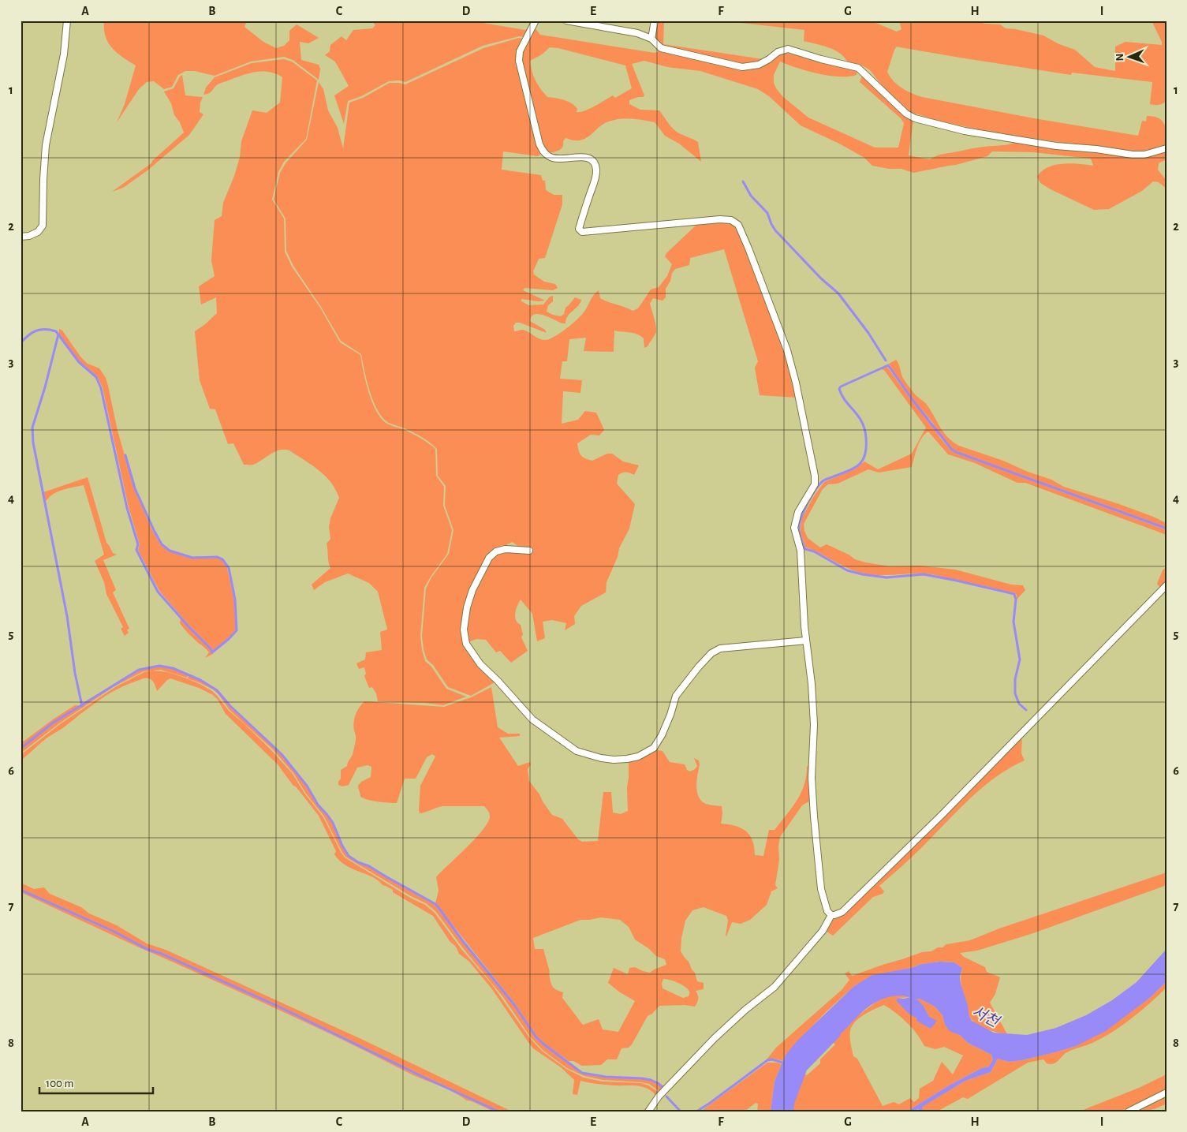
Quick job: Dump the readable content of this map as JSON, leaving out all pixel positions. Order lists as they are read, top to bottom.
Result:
{
  "water": ["서천"],
  "scale_bar": "100 m",
  "north": "left",
  "grid": {
    "columns": [
      "A",
      "B",
      "C",
      "D",
      "E",
      "F",
      "G",
      "H",
      "I"
    ],
    "rows": [
      "1",
      "2",
      "3",
      "4",
      "5",
      "6",
      "7",
      "8"
    ]
  }
}
